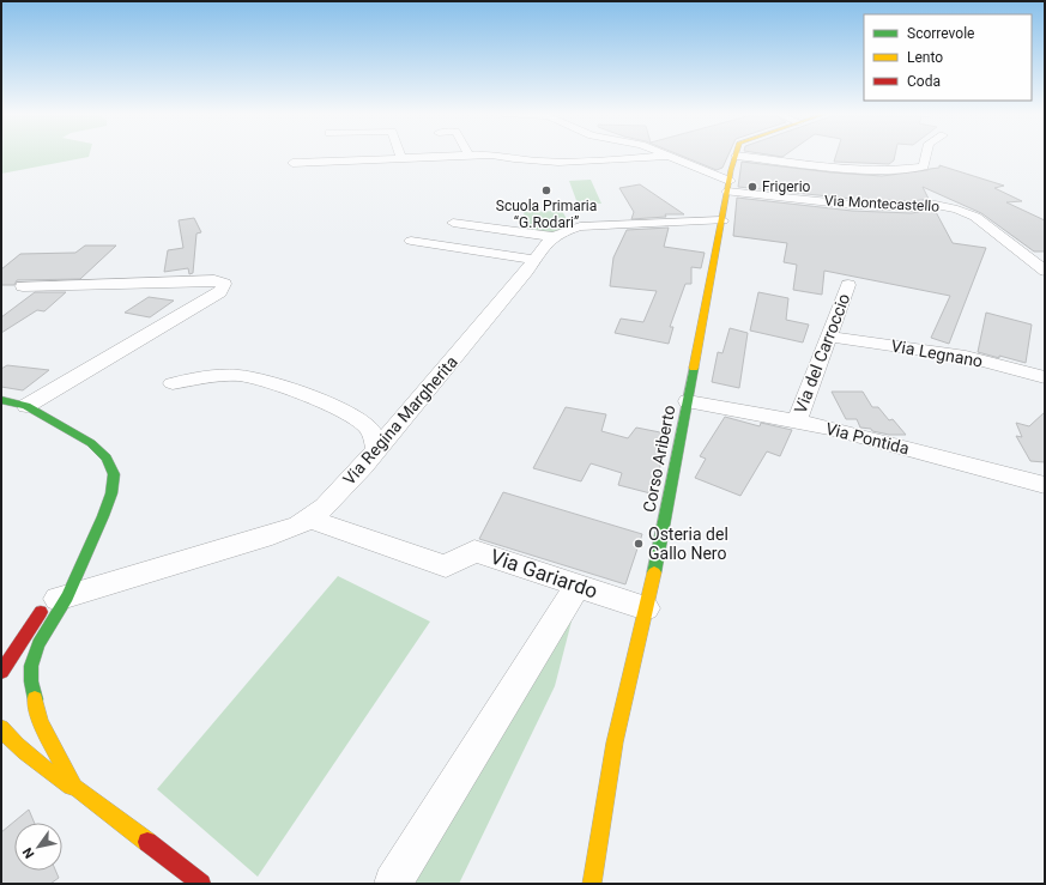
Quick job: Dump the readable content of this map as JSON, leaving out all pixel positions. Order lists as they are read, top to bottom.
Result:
{
  "streets": {
    "street": [
      "Via Montecastello",
      "Via del Carroccio",
      "Via Legnano",
      "Via Regina Margherita",
      "Via Pontida",
      "Corso Ariberto",
      "Via Gariardo"
    ]
  },
  "crossings": [
    ["Via Montecastello", "Corso Ariberto"],
    ["Via del Carroccio", "Via Legnano"],
    ["Via del Carroccio", "Via Pontida"],
    ["Via Regina Margherita", "Corso Ariberto"],
    ["Via Regina Margherita", "Via Gariardo"],
    ["Via Pontida", "Corso Ariberto"],
    ["Corso Ariberto", "Via Gariardo"]
  ],
  "places": ["Frigerio", "Scuola Primaria “G.Rodari”", "Osteria del Gallo Nero"],
  "legend": ["Scorrevole", "Lento", "Coda"],
  "north": "bottom left"
}
